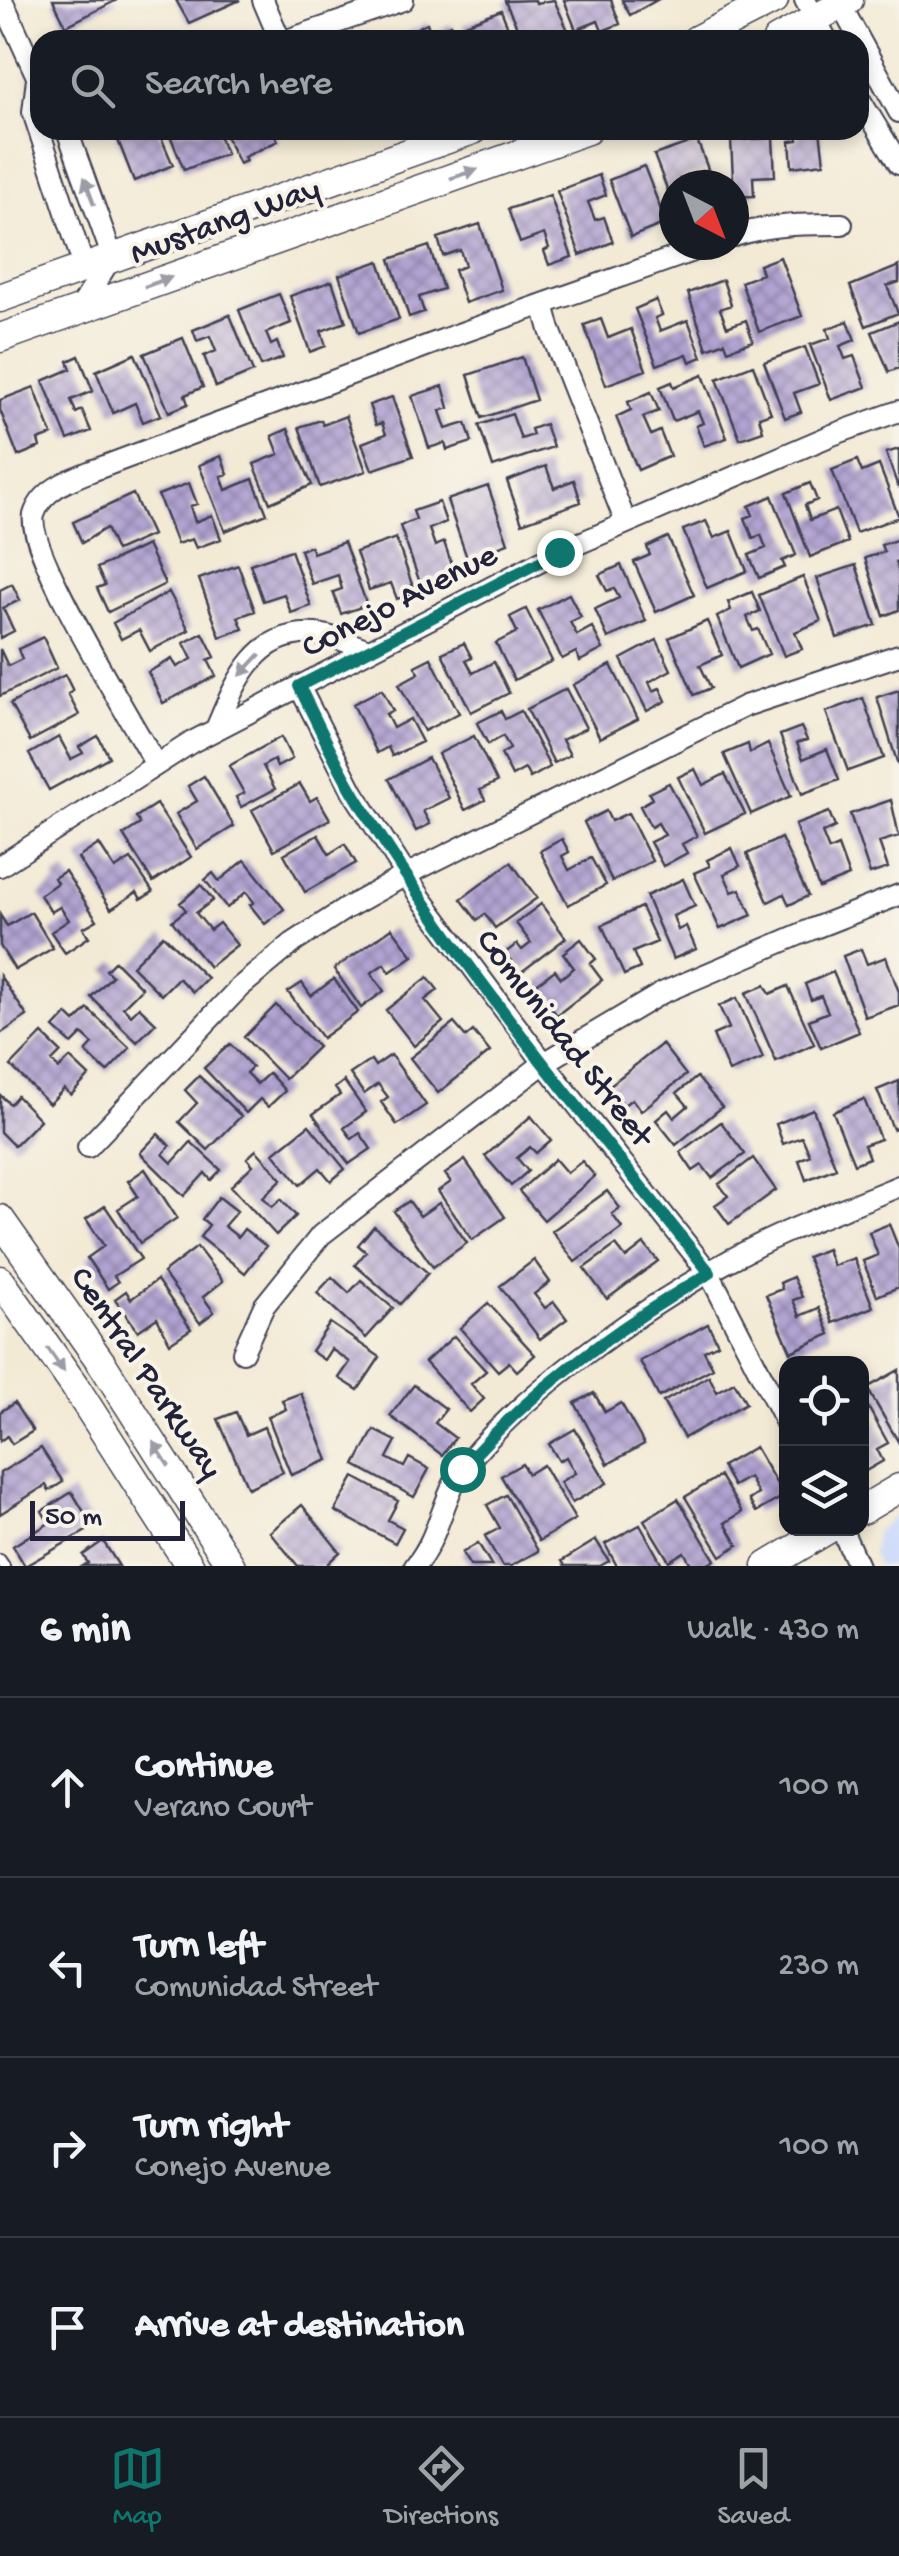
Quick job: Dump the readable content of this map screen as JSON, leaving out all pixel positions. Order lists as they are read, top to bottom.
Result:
{
  "streets": {
    "street": [
      "Mustang Way",
      "Conejo Avenue",
      "Comunidad Street",
      "Central Parkway"
    ]
  },
  "crossings": [
    ["Conejo Avenue", "Comunidad Street"]
  ],
  "scale_bar": "50 m",
  "north": "bottom right",
  "page": {
    "search": "Search here",
    "scale": "50 m",
    "heading": ["6 min", "Walk · 430 m"],
    "list": [
      ["Continue", "Verano Court", "100 m"],
      ["Turn left", "Comunidad Street", "230 m"],
      ["Turn right", "Conejo Avenue", "100 m"],
      "Arrive at destination"
    ],
    "nav": ["Map", "Directions", "Saved"]
  }
}
